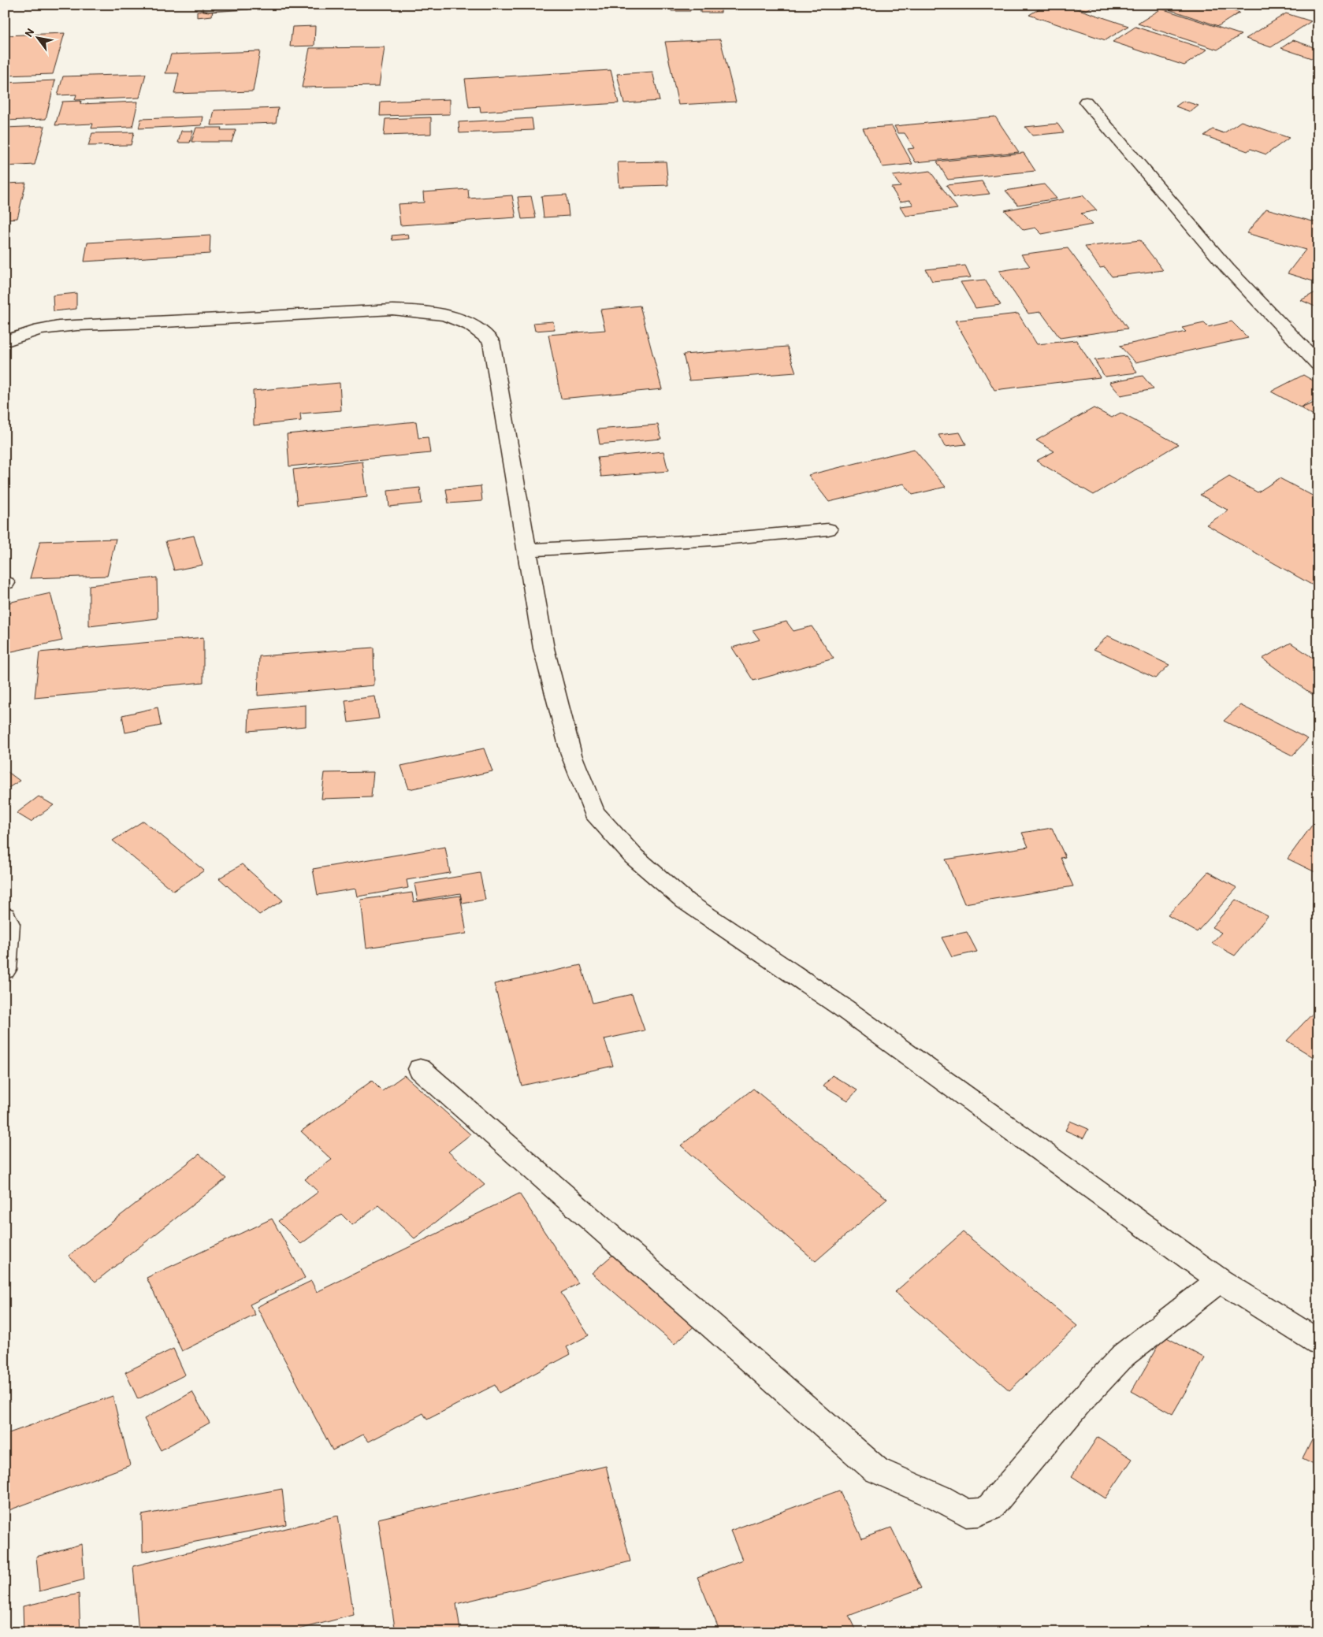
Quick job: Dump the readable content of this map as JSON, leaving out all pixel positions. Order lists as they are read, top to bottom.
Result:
{
  "north": "top left"
}
